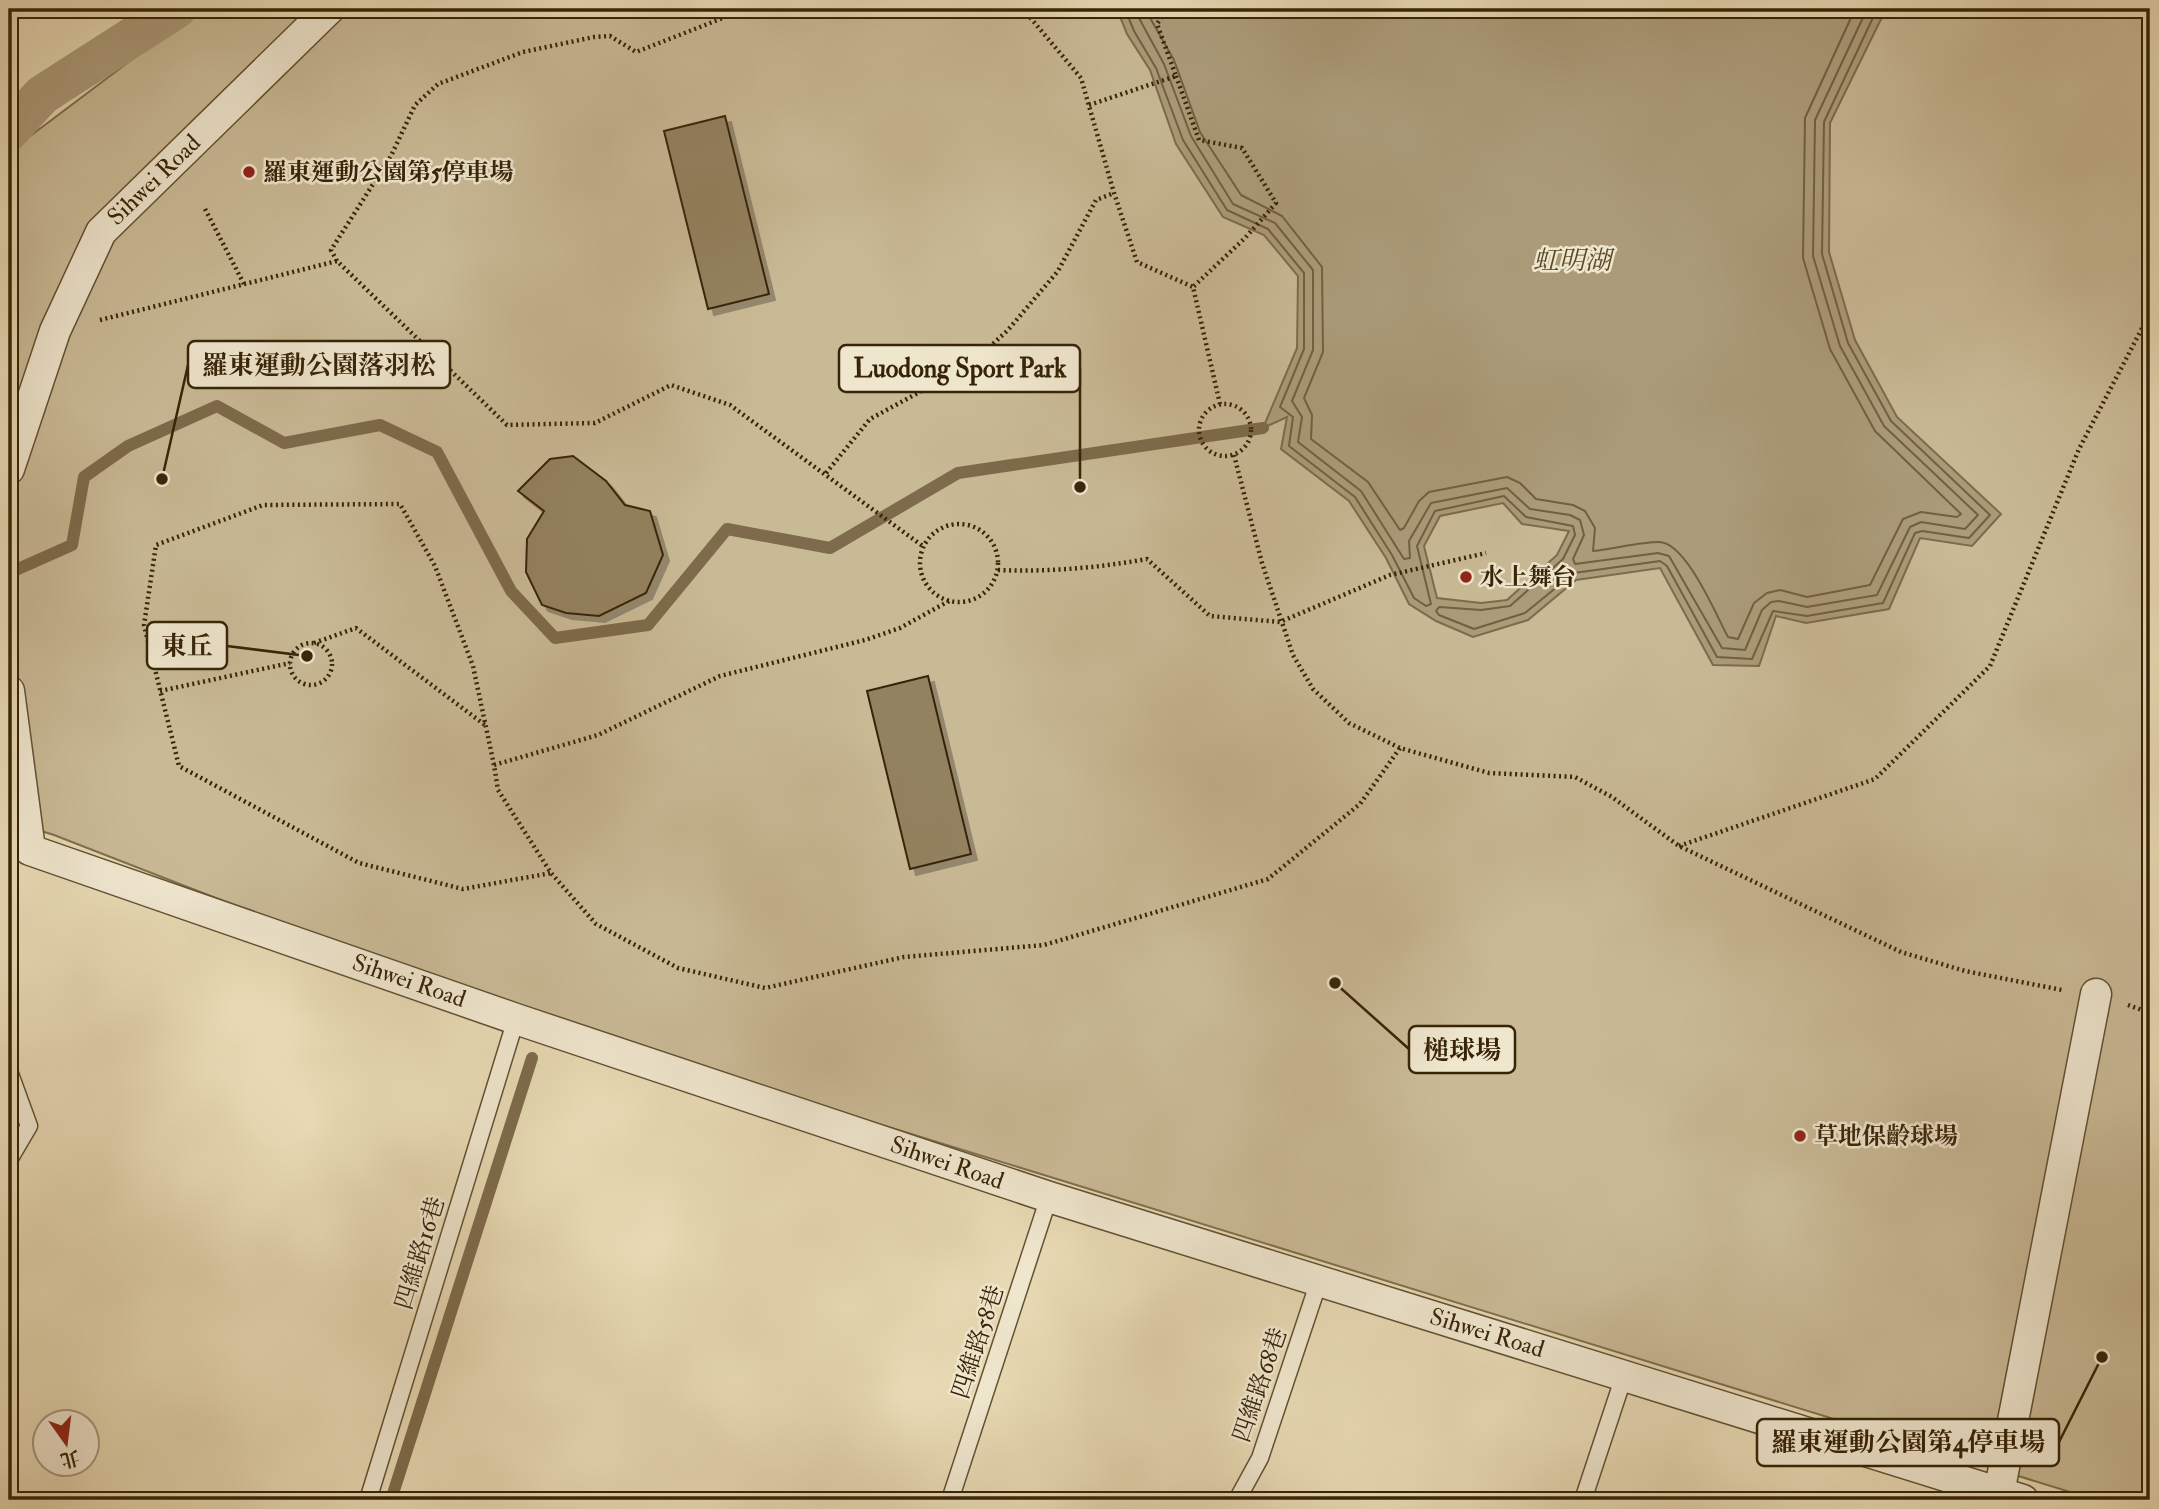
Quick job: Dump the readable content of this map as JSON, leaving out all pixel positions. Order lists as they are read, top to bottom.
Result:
{
  "streets": {
    "street": ["Sihwei Road"],
    "lane": ["四維路16巷", "四維路58巷", "四維路68巷"]
  },
  "crossings": [
    ["Sihwei Road", "四維路16巷"],
    ["Sihwei Road", "四維路58巷"],
    ["Sihwei Road", "四維路68巷"]
  ],
  "water": ["虹明湖"],
  "places": [
    "羅東運動公園第5停車場",
    "羅東運動公園落羽松",
    "Luodong Sport Park",
    "水上舞台",
    "東丘",
    "槌球場",
    "草地保齡球場",
    "羅東運動公園第4停車場"
  ],
  "north": "bottom"
}
